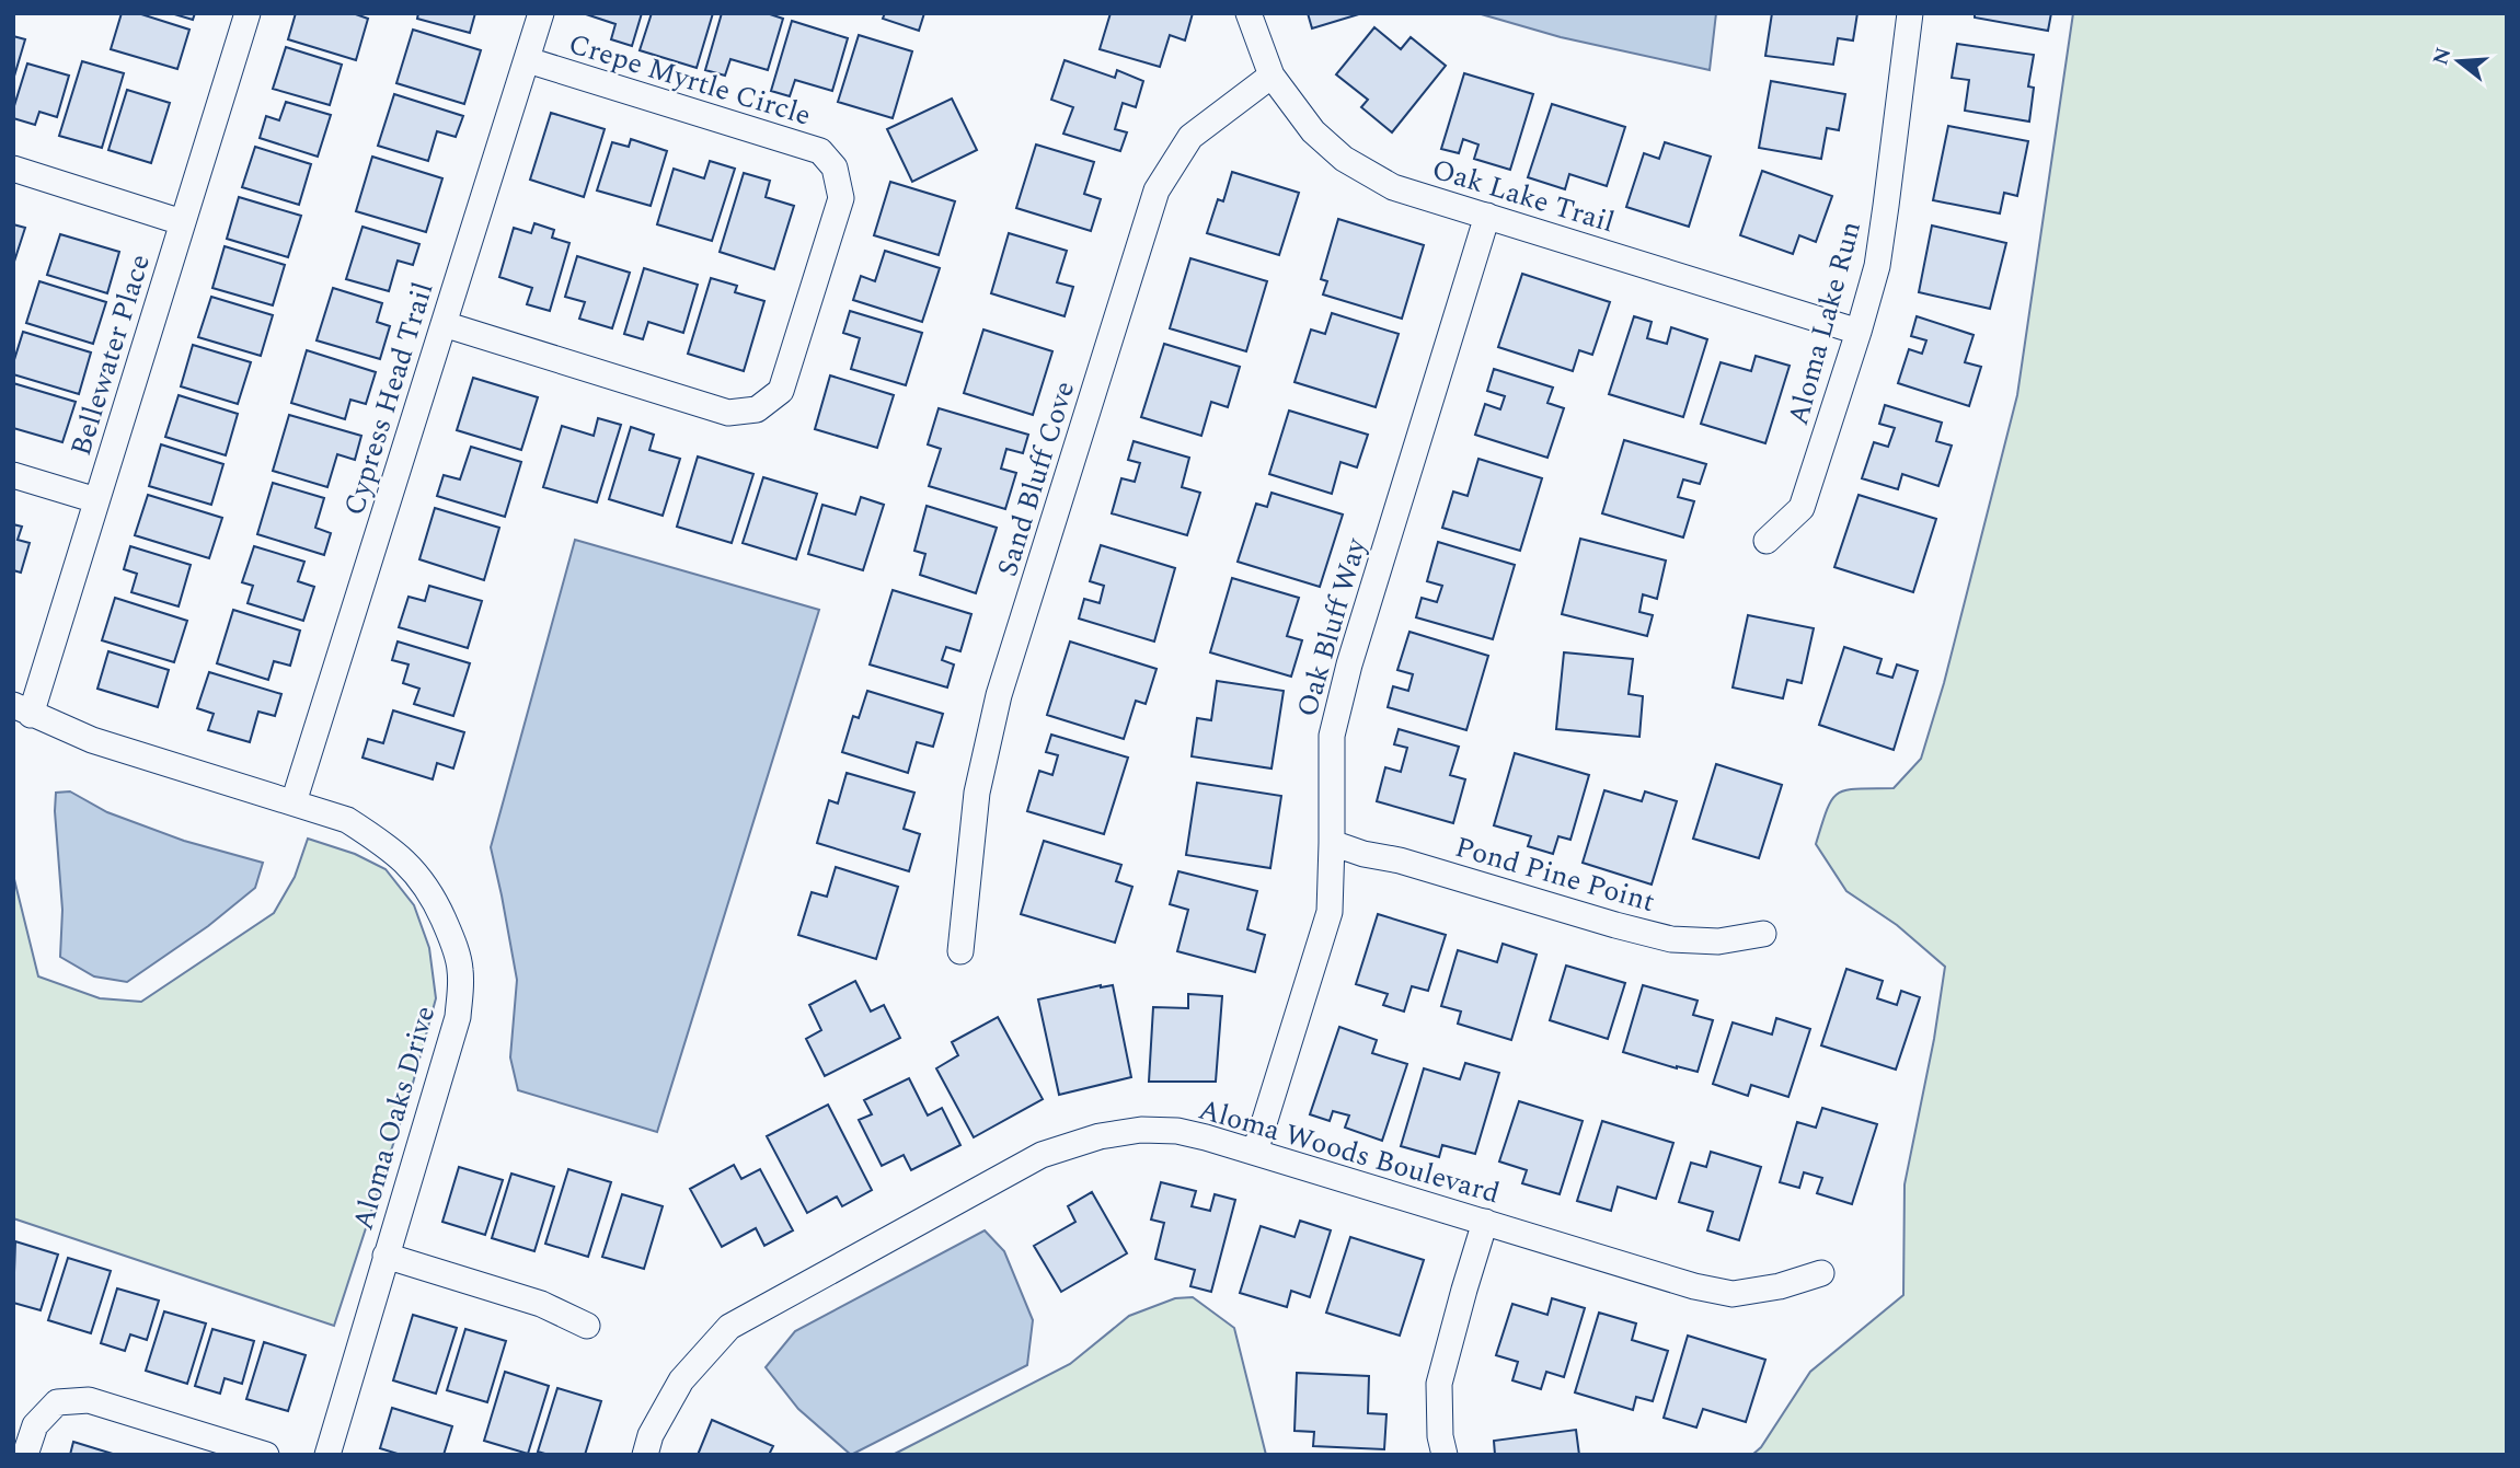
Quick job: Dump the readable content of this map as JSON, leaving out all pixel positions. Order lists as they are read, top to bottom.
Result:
{
  "streets": {
    "street": [
      "Crepe Myrtle Circle",
      "Oak Lake Trail",
      "Aloma Lake Run",
      "Bellewater Place",
      "Cypress Head Trail",
      "Sand Bluff Cove",
      "Oak Bluff Way",
      "Pond Pine Point",
      "Aloma Oaks Drive",
      "Aloma Woods Boulevard"
    ]
  },
  "crossings": [
    ["Crepe Myrtle Circle", "Cypress Head Trail"],
    ["Oak Lake Trail", "Aloma Lake Run"],
    ["Oak Lake Trail", "Sand Bluff Cove"],
    ["Oak Lake Trail", "Oak Bluff Way"],
    ["Bellewater Place", "Aloma Oaks Drive"],
    ["Cypress Head Trail", "Aloma Oaks Drive"],
    ["Oak Bluff Way", "Pond Pine Point"],
    ["Oak Bluff Way", "Aloma Woods Boulevard"]
  ],
  "north": "left"
}
